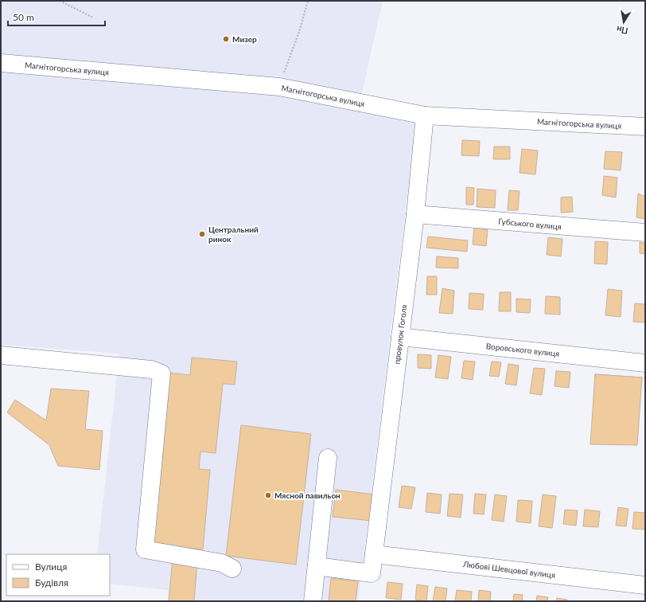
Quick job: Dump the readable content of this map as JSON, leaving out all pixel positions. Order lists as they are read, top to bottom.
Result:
{
  "streets": {
    "street": [
      "Магнітогорська вулиця",
      "Губського вулиця",
      "провулок Гоголя",
      "Воровського вулиця",
      "Любові Шевцової вулиця"
    ]
  },
  "crossings": [
    ["Магнітогорська вулиця", "провулок Гоголя"],
    ["Губського вулиця", "провулок Гоголя"],
    ["провулок Гоголя", "Воровського вулиця"],
    ["провулок Гоголя", "Любові Шевцової вулиця"]
  ],
  "places": ["Мизер", "Центральний ринок", "Мясной павильон"],
  "legend": ["Вулиця", "Будівля"],
  "scale_bar": "50 m",
  "north": "bottom"
}
